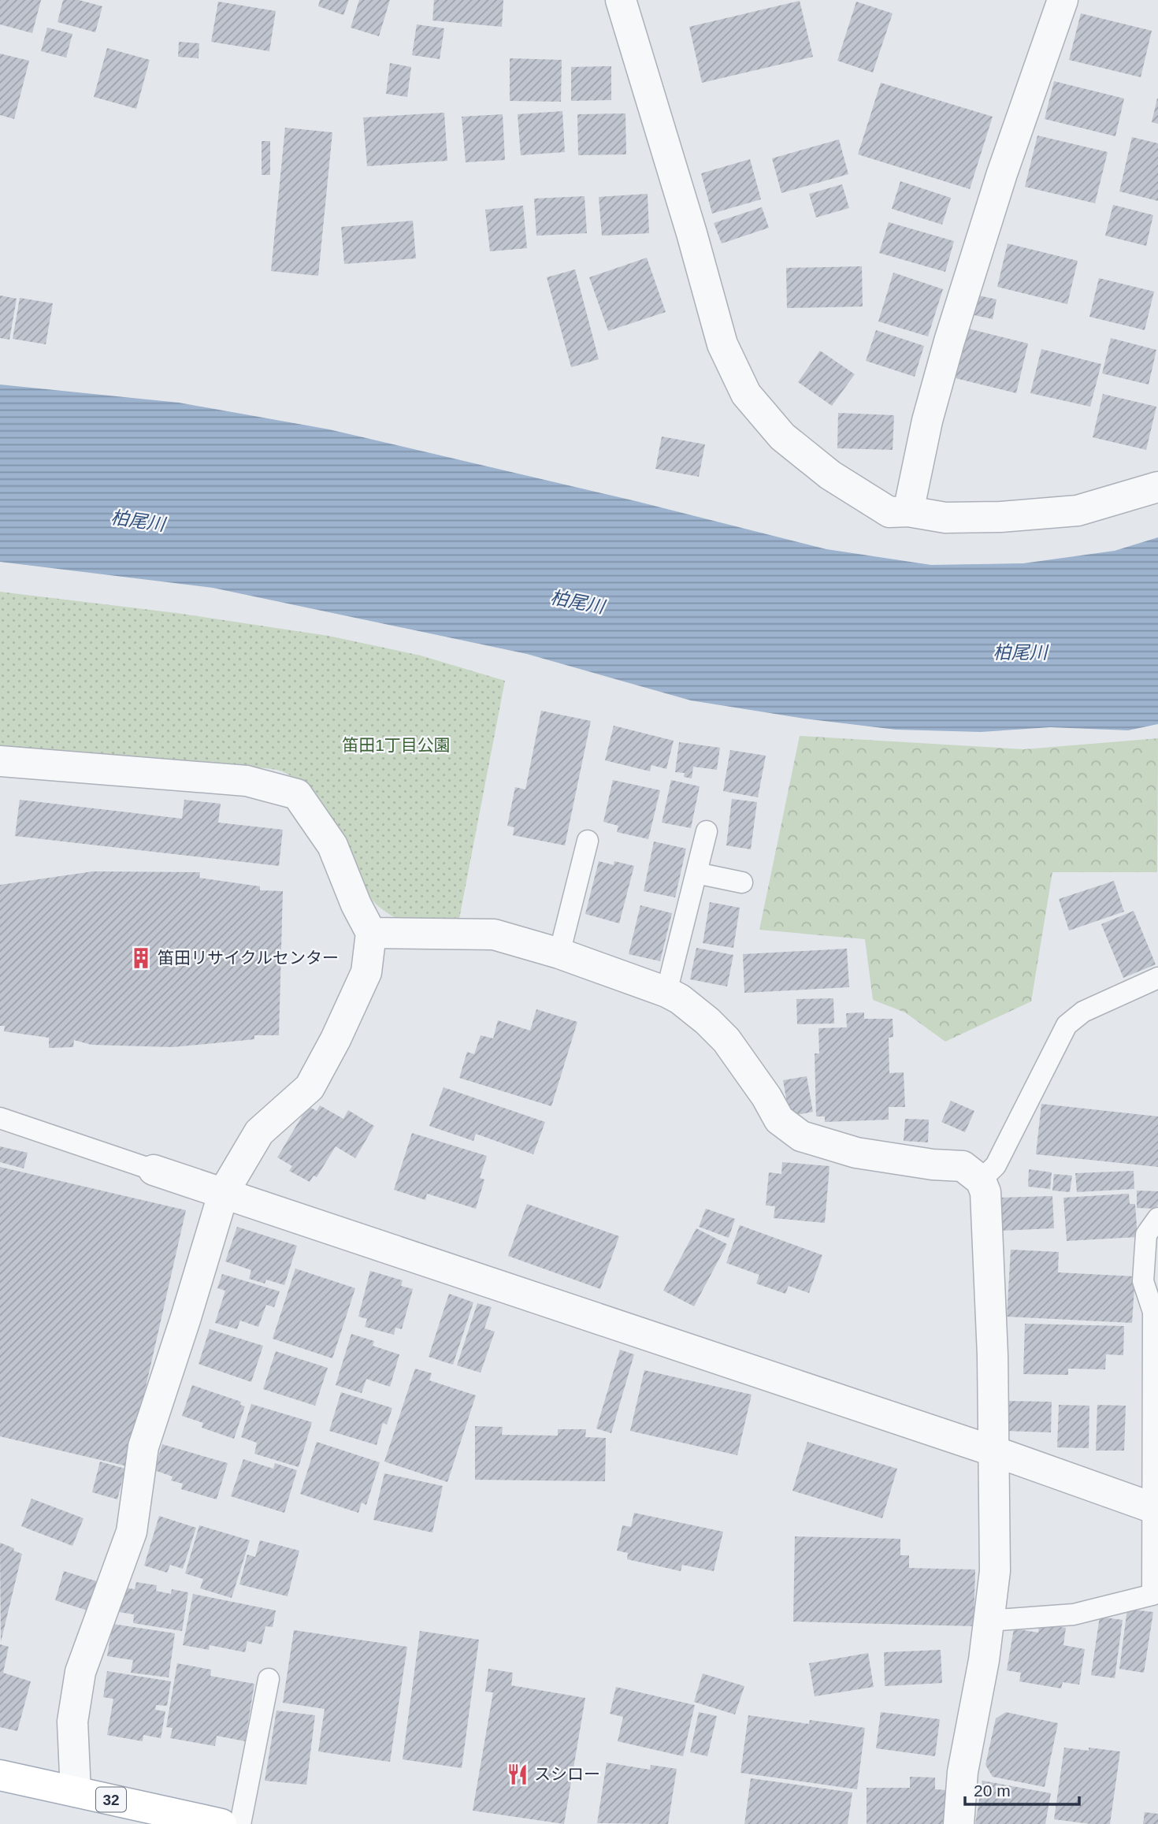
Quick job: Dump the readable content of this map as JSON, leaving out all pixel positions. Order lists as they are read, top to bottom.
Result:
{
  "streets": {
    "main road": ["32"]
  },
  "water": ["柏尾川"],
  "parks": ["笛田1丁目公園"],
  "places": {
    "building": ["笛田リサイクルセンター"],
    "restaurant": ["スシロー"]
  },
  "scale_bar": "20 m"
}
